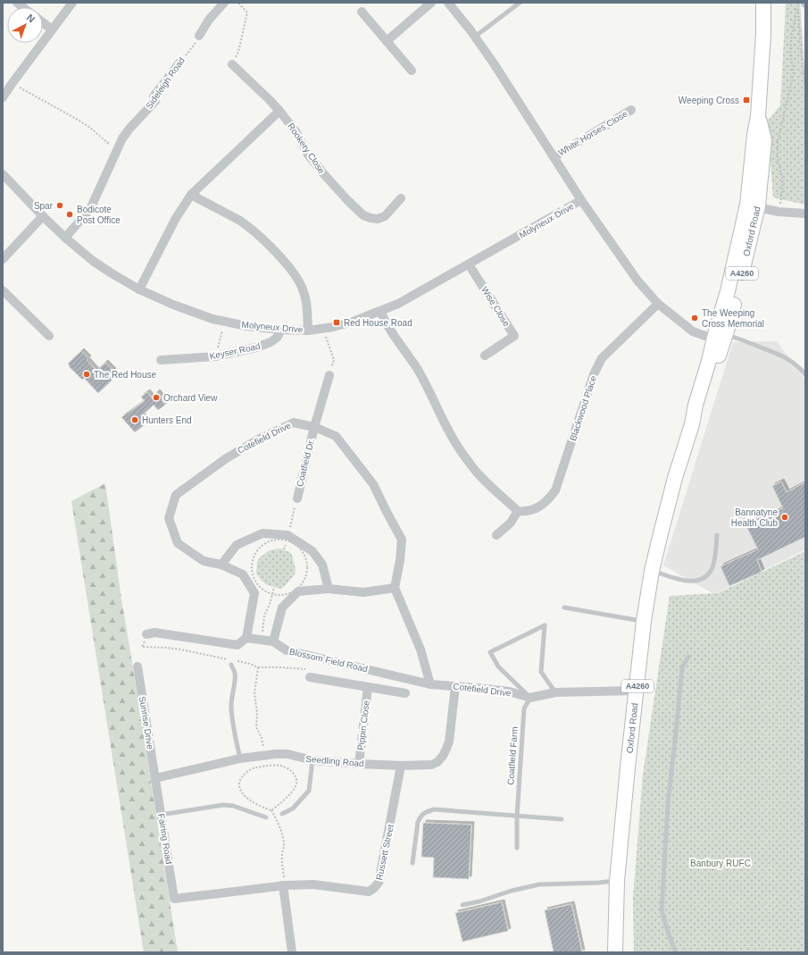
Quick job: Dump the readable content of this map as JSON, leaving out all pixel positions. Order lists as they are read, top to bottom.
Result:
{
  "streets": {
    "main road": ["Oxford Road", "A4260"],
    "street": [
      "Sideleigh Road",
      "White Horses Close",
      "Rookery Close",
      "Molyneux Drive",
      "Wise Close",
      "Keyser Road",
      "Blackwood Place",
      "Cotefield Drive",
      "Coatfield Dr.",
      "Blossom Field Road",
      "Sunrise Drive",
      "Pippin Close",
      "Seedling Road",
      "Fairing Road",
      "Russett Street"
    ],
    "lane": ["Coatfield Farm"]
  },
  "crossings": [
    ["Sideleigh Road", "Molyneux Drive"],
    ["Molyneux Drive", "Wise Close"],
    ["Molyneux Drive", "Keyser Road"],
    ["Oxford Road", "Cotefield Drive"],
    ["Cotefield Drive", "Coatfield Dr."],
    ["Cotefield Drive", "Blossom Field Road"],
    ["Cotefield Drive", "Coatfield Farm"],
    ["Cotefield Drive", "Seedling Road"],
    ["Sunrise Drive", "Seedling Road"],
    ["Sunrise Drive", "Fairing Road"],
    ["Pippin Close", "Seedling Road"],
    ["Seedling Road", "Fairing Road"],
    ["Seedling Road", "Russett Street"],
    ["Fairing Road", "Russett Street"]
  ],
  "parks": ["Banbury RUFC"],
  "places": {
    "transit": ["Weeping Cross", "Red House Road"],
    "other": [
      "Spar",
      "Bodicote Post Office",
      "The Weeping Cross Memorial",
      "The Red House",
      "Orchard View",
      "Hunters End",
      "Bannatyne Health Club"
    ]
  },
  "north": "top right"
}
